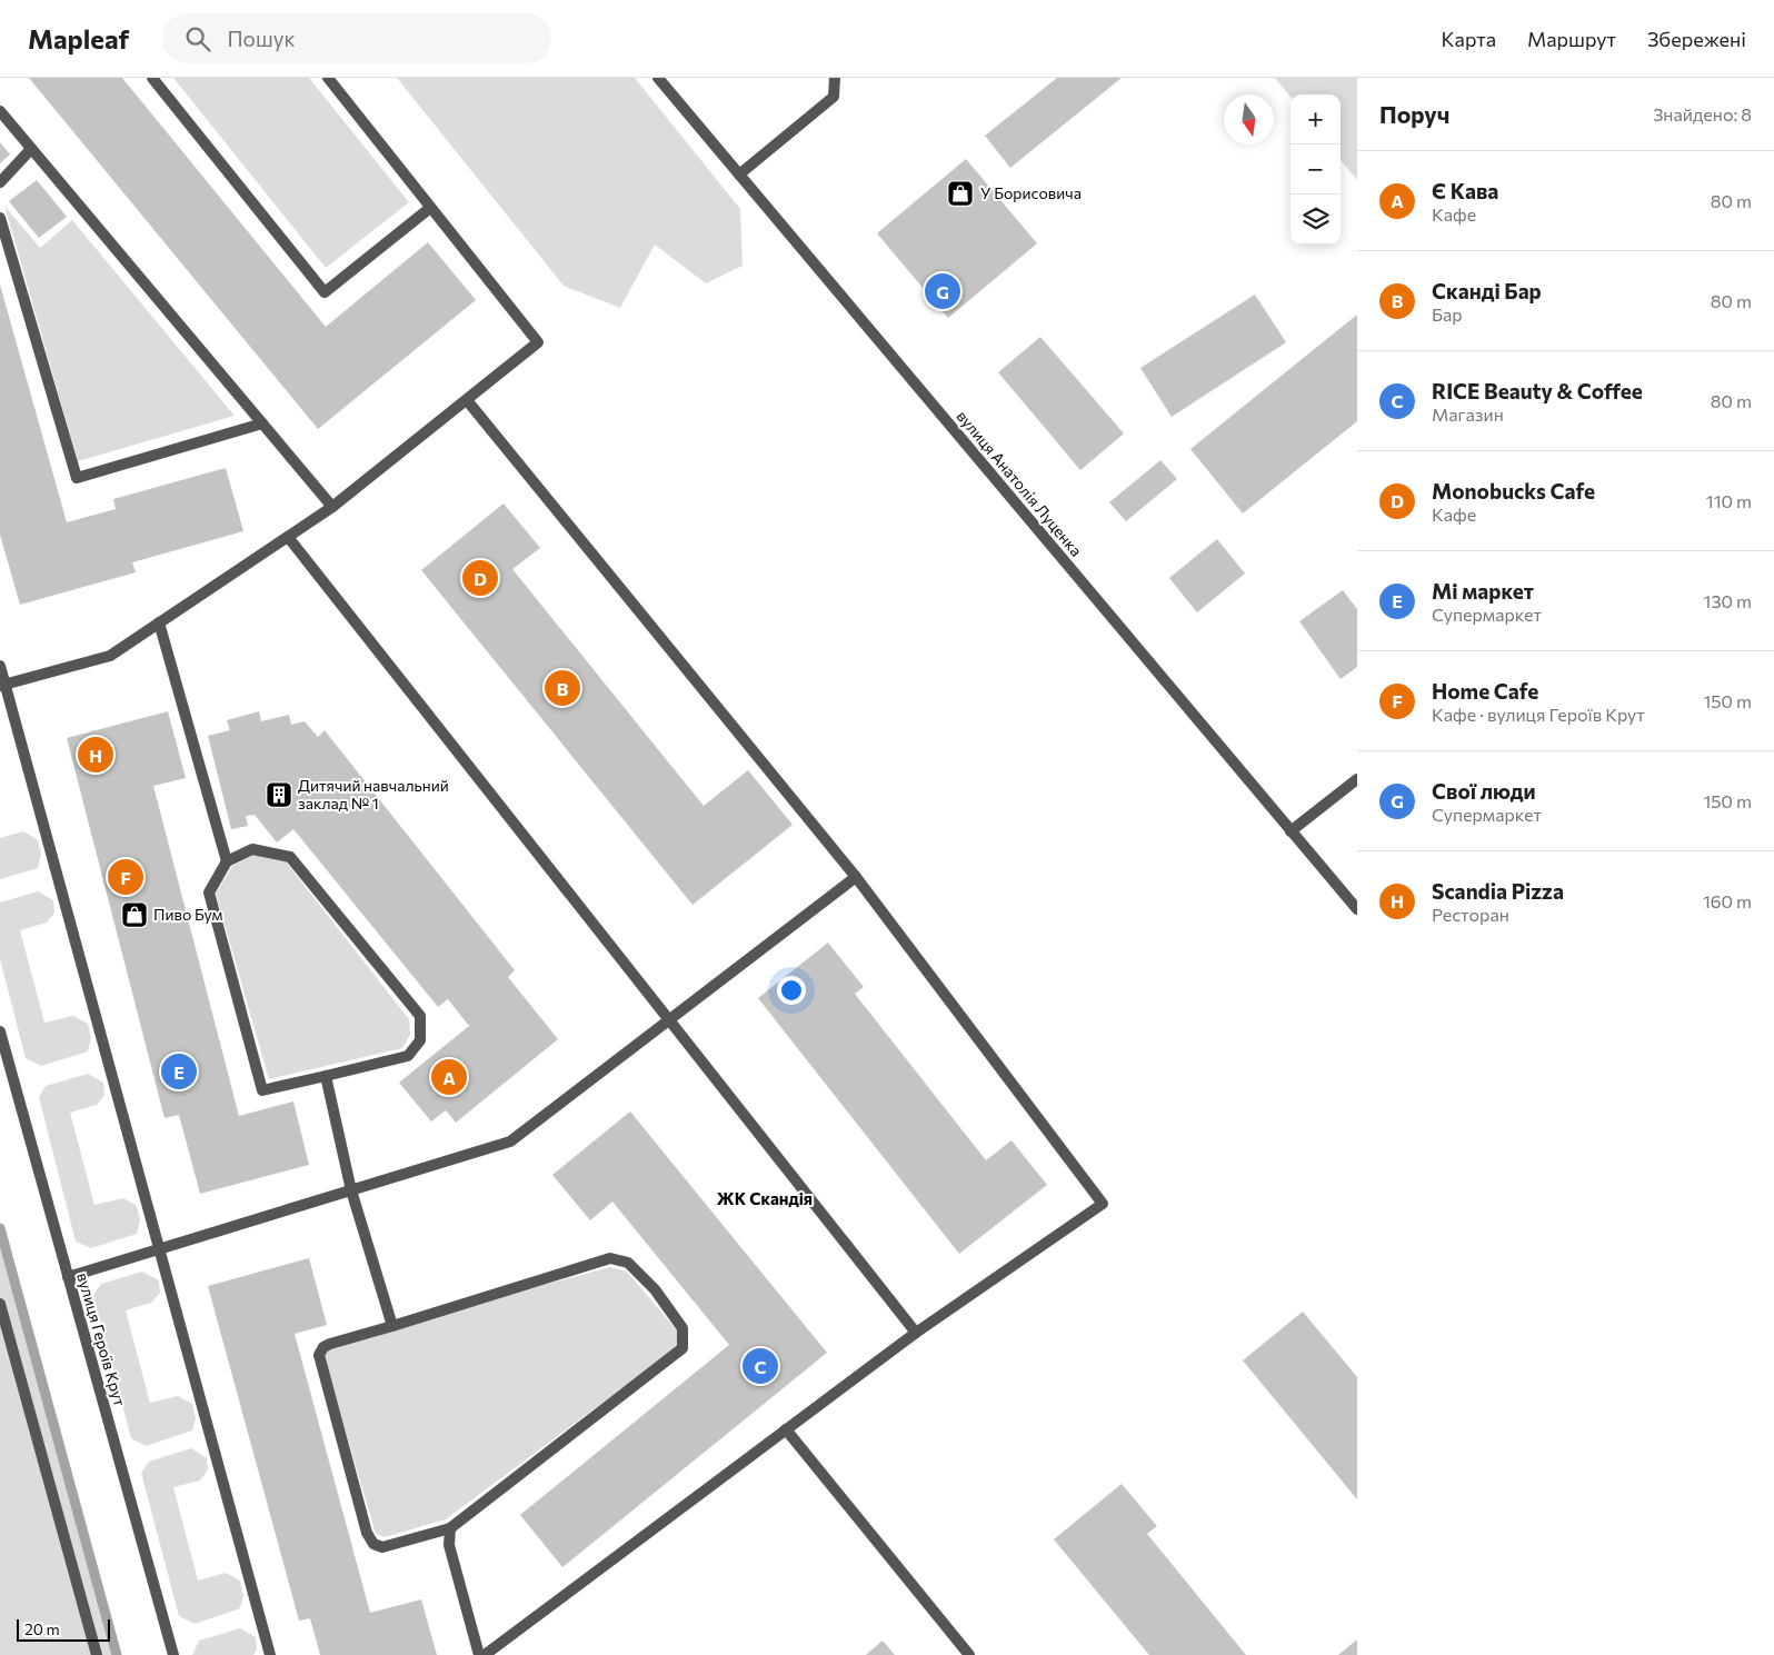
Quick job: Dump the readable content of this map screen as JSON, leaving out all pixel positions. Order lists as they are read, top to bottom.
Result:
{
  "streets": {
    "street": ["вулиця Анатолія Луценка", "вулиця Героїв Крут"]
  },
  "districts": ["ЖК Скандія"],
  "places": {
    "shop": ["У Борисовича", "Пиво Бум"],
    "building": ["Дитячий навчальний заклад № 1"]
  },
  "scale_bar": "20 m",
  "north": "bottom",
  "page": {
    "header": "Mapleaf",
    "search": "Пошук",
    "nav": ["Карта", "Маршрут", "Збережені"],
    "heading": ["Поруч", "Знайдено: 8"],
    "map_buttons": ["+", "−"],
    "list": [
      {
        "mark": "A",
        "name": "Є Кава",
        "note": "Кафе",
        "value": "80 m"
      },
      {
        "mark": "B",
        "name": "Сканді Бар",
        "note": "Бар",
        "value": "80 m"
      },
      {
        "mark": "C",
        "name": "RICE Beauty & Coffee",
        "note": "Магазин",
        "value": "80 m"
      },
      {
        "mark": "D",
        "name": "Monobucks Cafe",
        "note": "Кафе",
        "value": "110 m"
      },
      {
        "mark": "E",
        "name": "Мі маркет",
        "note": "Супермаркет",
        "value": "130 m"
      },
      {
        "mark": "F",
        "name": "Home Cafe",
        "note": "Кафе · вулиця Героїв Крут",
        "value": "150 m"
      },
      {
        "mark": "G",
        "name": "Свої люди",
        "note": "Супермаркет",
        "value": "150 m"
      },
      {
        "mark": "H",
        "name": "Scandia Pizza",
        "note": "Ресторан",
        "value": "160 m"
      }
    ],
    "pins": [
      "G",
      "D",
      "B",
      "H",
      "F",
      "E",
      "A",
      "C"
    ],
    "scale": "20 m"
  }
}
